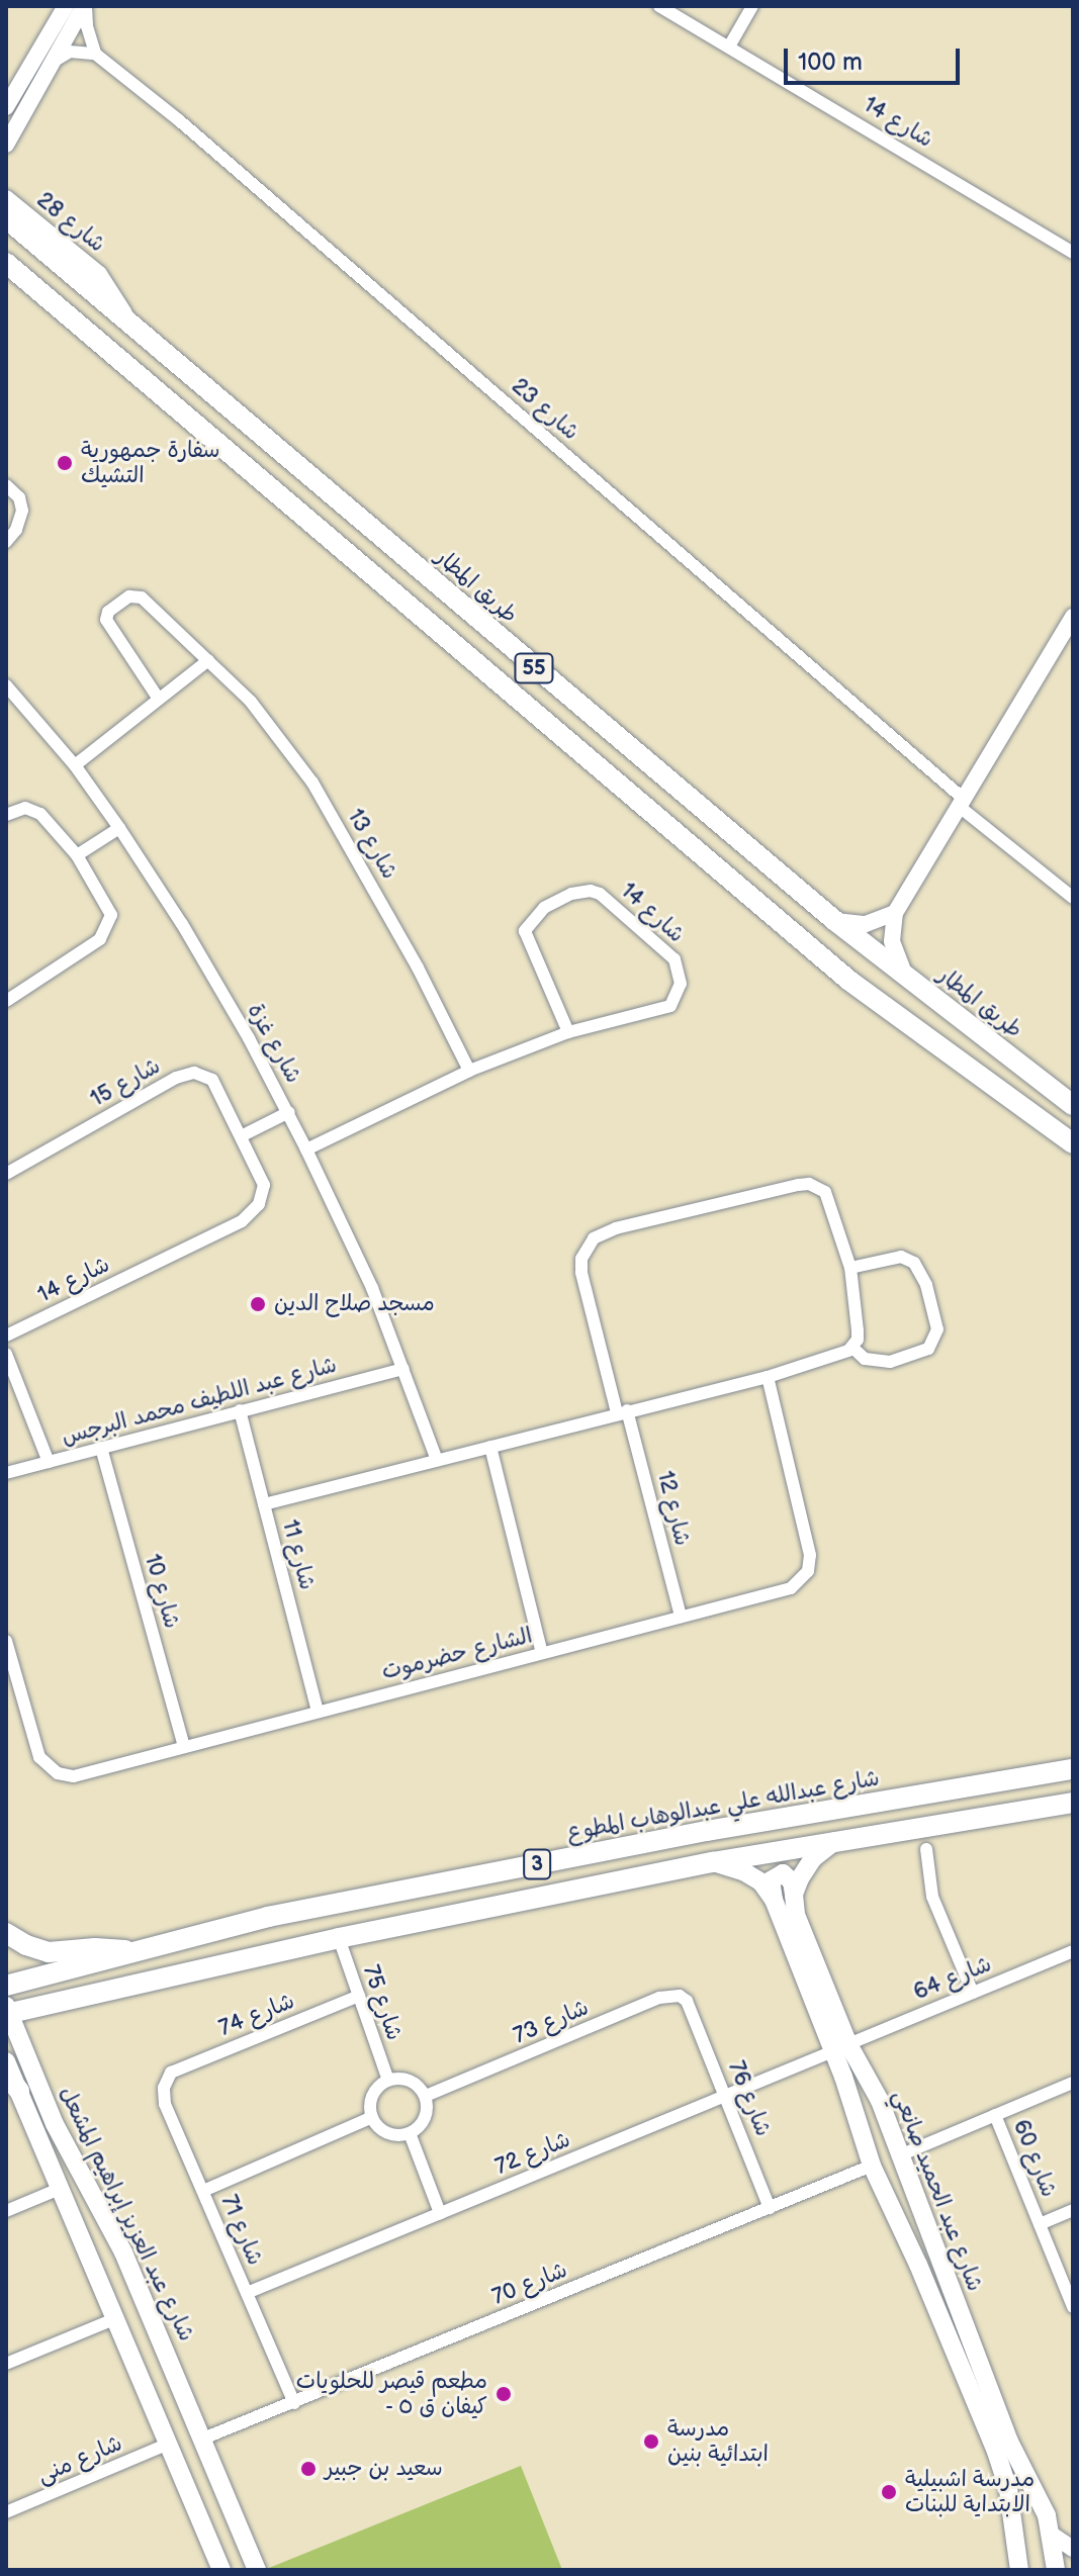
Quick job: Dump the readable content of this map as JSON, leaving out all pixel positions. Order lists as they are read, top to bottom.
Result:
{
  "streets": {
    "main road": [
      "طريق المطار",
      "55",
      "شارع عبدالله علي عبدالوهاب المطوع",
      "3",
      "شارع عبد الحميد صانعي",
      "شارع عبد العزيز إبراهيم المشعل"
    ],
    "street": [
      "شارع 14",
      "شارع 28",
      "شارع 23",
      "شارع 13",
      "شارع غزة",
      "شارع 15",
      "شارع عبد اللطيف محمد البرجس",
      "شارع 12",
      "شارع 11",
      "شارع 10",
      "الشارع حضرموت",
      "شارع 64",
      "شارع 75",
      "شارع 74",
      "شارع 73",
      "شارع 76",
      "شارع 72",
      "شارع 60",
      "شارع 71",
      "شارع 70",
      "شارع منى"
    ]
  },
  "crossings": [
    ["شارع 14", "شارع 13"],
    ["شارع 14", "شارع غزة"],
    ["شارع 14", "شارع 15"],
    ["شارع 28", "طريق المطار"],
    ["شارع غزة", "شارع عبد اللطيف محمد البرجس"],
    ["شارع عبد اللطيف محمد البرجس", "شارع 11"],
    ["شارع عبد اللطيف محمد البرجس", "شارع 10"],
    ["شارع 12", "الشارع حضرموت"],
    ["شارع 11", "الشارع حضرموت"],
    ["شارع 10", "الشارع حضرموت"],
    ["3", "شارع 75"],
    ["3", "شارع عبد الحميد صانعي"],
    ["3", "شارع عبد العزيز إبراهيم المشعل"],
    ["شارع 64", "شارع 72"],
    ["شارع 64", "شارع عبد الحميد صانعي"],
    ["شارع 75", "شارع 74"],
    ["شارع 75", "شارع 73"],
    ["شارع 74", "شارع 71"],
    ["شارع 73", "شارع 76"],
    ["شارع 76", "شارع 72"],
    ["شارع 76", "شارع 70"],
    ["شارع 72", "شارع عبد الحميد صانعي"],
    ["شارع 72", "شارع 71"],
    ["شارع عبد الحميد صانعي", "شارع 70"],
    ["شارع عبد العزيز إبراهيم المشعل", "شارع 70"],
    ["شارع عبد العزيز إبراهيم المشعل", "شارع منى"],
    ["شارع 71", "شارع 70"]
  ],
  "places": [
    "سفارة جمهورية التشيك",
    "مسجد صلاح الدين",
    "مطعم قيصر للحلويات - كيفان ق ٥",
    "مدرسة ابتدائية بنين",
    "سعيد بن جبير",
    "مدرسة اشبيلية الابتداية للبنات"
  ],
  "scale_bar": "100 m"
}
